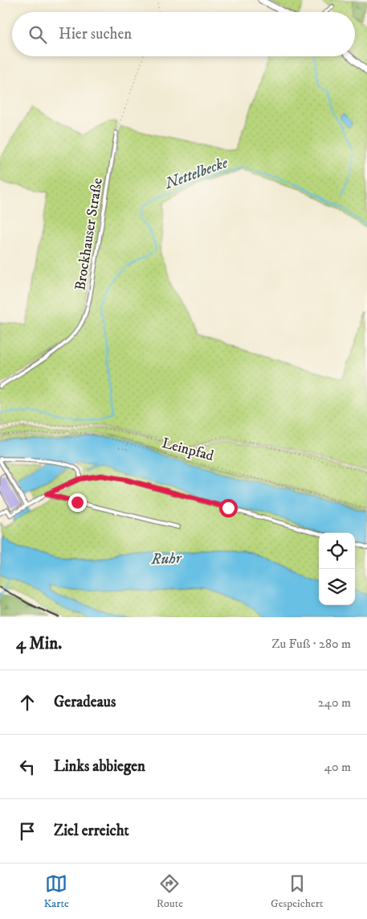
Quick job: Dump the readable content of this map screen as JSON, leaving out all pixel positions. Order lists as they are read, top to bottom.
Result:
{
  "streets": {
    "lane": ["Brockhauser Straße"],
    "path": ["Leinpfad"]
  },
  "water": ["Nettelbecke", "Ruhr"],
  "page": {
    "search": "Hier suchen",
    "heading": ["4 Min.", "Zu Fuß · 280 m"],
    "list": [
      ["Geradeaus", "240 m"],
      ["Links abbiegen", "40 m"],
      "Ziel erreicht"
    ],
    "nav": ["Karte", "Route", "Gespeichert"]
  }
}
